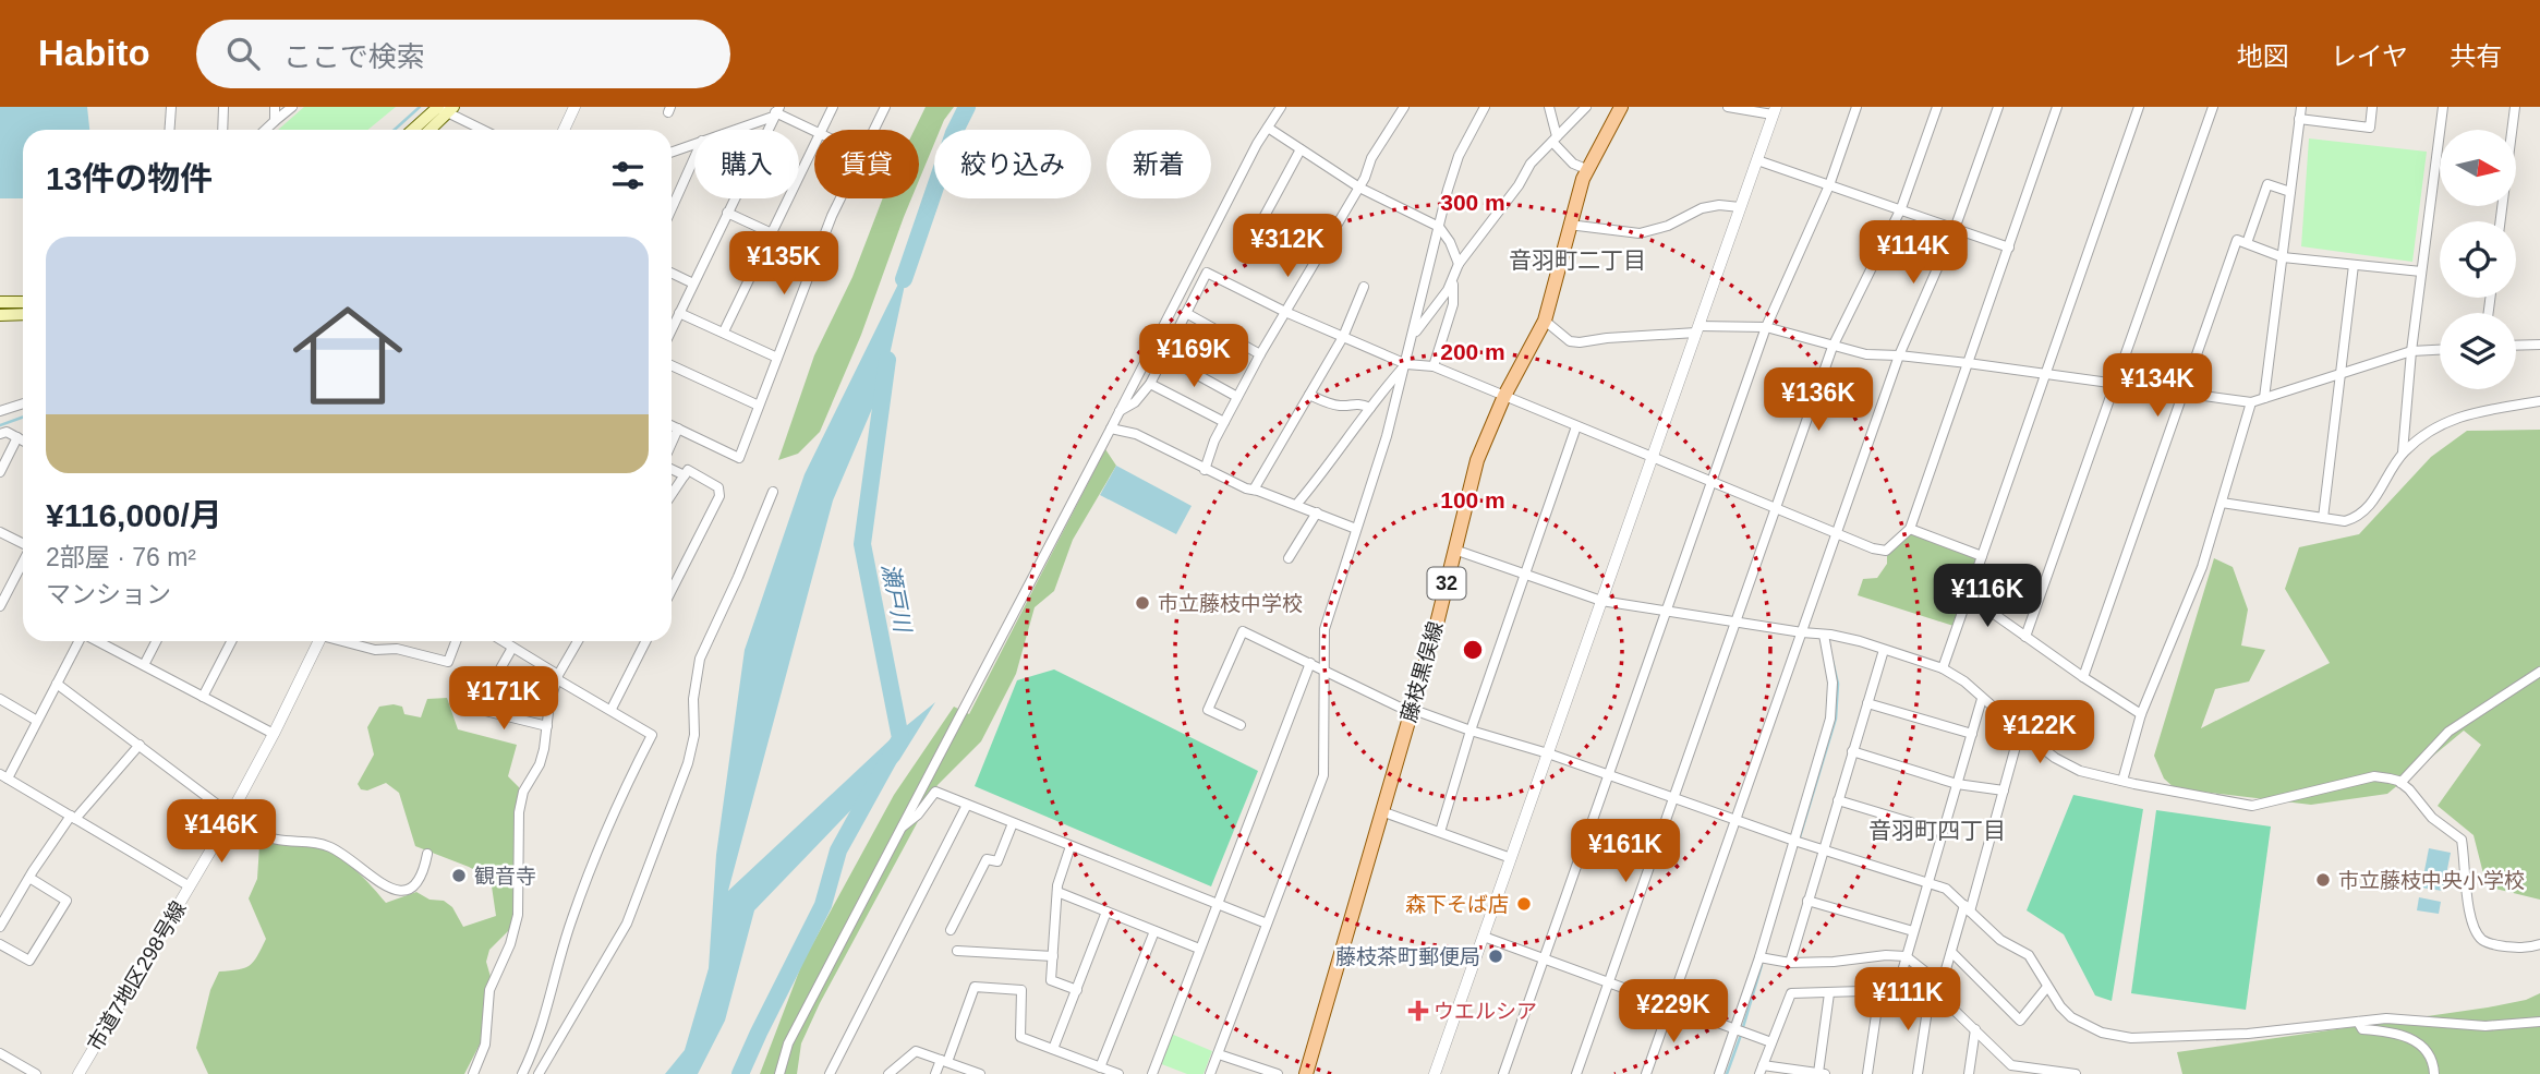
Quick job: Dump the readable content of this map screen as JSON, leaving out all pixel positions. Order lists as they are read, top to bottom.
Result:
{
  "streets": {
    "main road": ["32", "藤枝黒俣線"],
    "street": ["市道7地区298号線"]
  },
  "districts": ["音羽町二丁目", "音羽町四丁目"],
  "water": ["瀬戸川"],
  "places": {
    "other": [
      "市立藤枝中学校",
      "観音寺",
      "市立藤枝中央小学校",
      "森下そば店",
      "藤枝茶町郵便局"
    ],
    "health": ["ウエルシア"]
  },
  "north": "right",
  "page": {
    "header": "Habito",
    "search": "ここで検索",
    "nav": ["地図", "レイヤ", "共有"],
    "chip": [
      "購入",
      "賃貸",
      "絞り込み",
      "新着"
    ],
    "heading": "13件の物件",
    "price": [
      "¥312K",
      "¥114K",
      "¥135K",
      "¥169K",
      "¥134K",
      "¥136K",
      "¥116K",
      "¥171K",
      "¥122K",
      "¥146K",
      "¥161K",
      "¥111K",
      "¥229K"
    ],
    "list": [
      {
        "name": "¥116,000/月",
        "note": "2部屋 · 76 m² · マンション"
      }
    ]
  },
  "rings": ["300 m", "200 m", "100 m"]
}
